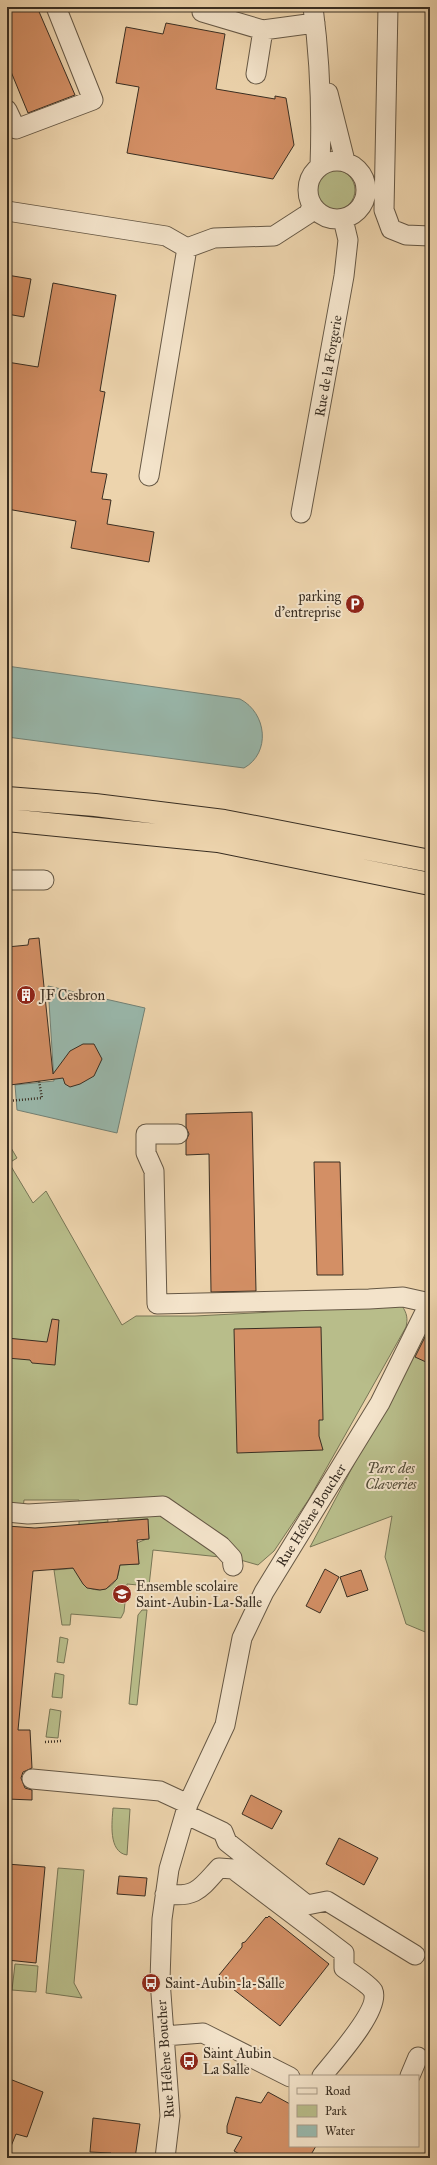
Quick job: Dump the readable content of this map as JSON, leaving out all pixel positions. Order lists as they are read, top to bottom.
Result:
{
  "streets": {
    "street": ["Rue de la Forgerie", "Rue Hélène Boucher"]
  },
  "parks": ["Parc des Claveries"],
  "places": {
    "parking": ["parking d'entreprise"],
    "building": ["JF Cesbron"],
    "school or university": ["Ensemble scolaire Saint-Aubin-La-Salle"],
    "bus stop": ["Saint-Aubin-la-Salle", "Saint Aubin La Salle"]
  },
  "legend": ["Road", "Park", "Water"]
}
